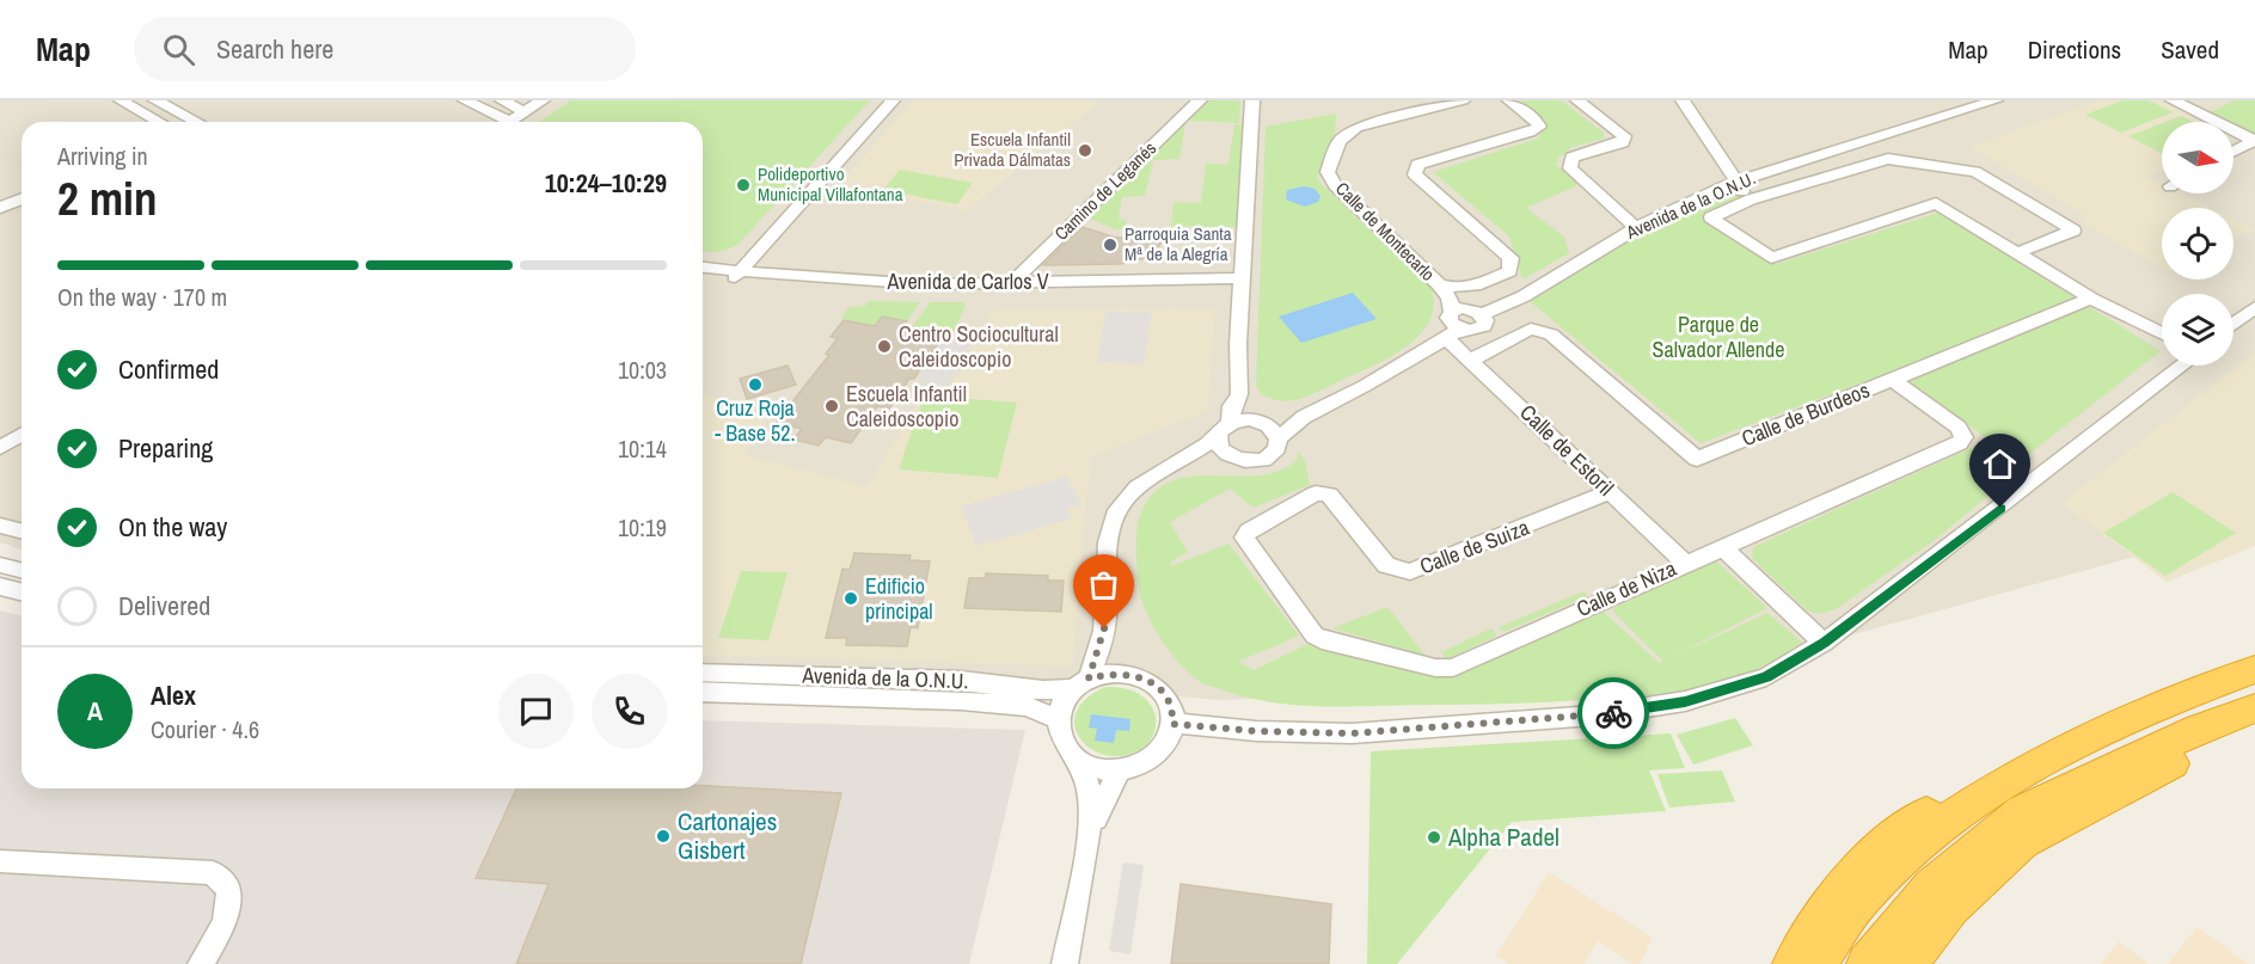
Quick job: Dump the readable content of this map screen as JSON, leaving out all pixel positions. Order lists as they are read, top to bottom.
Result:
{
  "streets": {
    "street": [
      "Camino de Leganés",
      "Avenida de la O.N.U.",
      "Calle de Montecarlo",
      "Avenida de Carlos V",
      "Calle de Burdeos",
      "Calle de Estoril",
      "Calle de Suiza",
      "Calle de Niza"
    ]
  },
  "crossings": [
    ["Camino de Leganés", "Avenida de Carlos V"],
    ["Calle de Montecarlo", "Calle de Estoril"],
    ["Calle de Burdeos", "Calle de Estoril"],
    ["Calle de Burdeos", "Calle de Niza"],
    ["Calle de Estoril", "Calle de Suiza"],
    ["Calle de Estoril", "Calle de Niza"],
    ["Calle de Suiza", "Calle de Niza"]
  ],
  "parks": ["Parque de Salvador Allende"],
  "places": [
    "Escuela Infantil Privada Dálmatas",
    "Polideportivo Municipal Villafontana",
    "Parroquia Santa Mª de la Alegría",
    "Centro Sociocultural Caleidoscopio",
    "Cruz Roja - Base 52.",
    "Escuela Infantil Caleidoscopio",
    "Edificio principal",
    "Cartonajes Gisbert",
    "Alpha Padel"
  ],
  "north": "right",
  "page": {
    "header": "Map",
    "search": "Search here",
    "nav": ["Map", "Directions", "Saved"],
    "heading": ["2 min", "Arriving in", "10:24–10:29"],
    "panel": ["Alex", "Courier · 4.6"],
    "bar": "On the way · 170 m",
    "list": [
      ["Confirmed", "10:03"],
      ["Preparing", "10:14"],
      ["On the way", "10:19"],
      "Delivered"
    ],
    "round": "A"
  }
}
